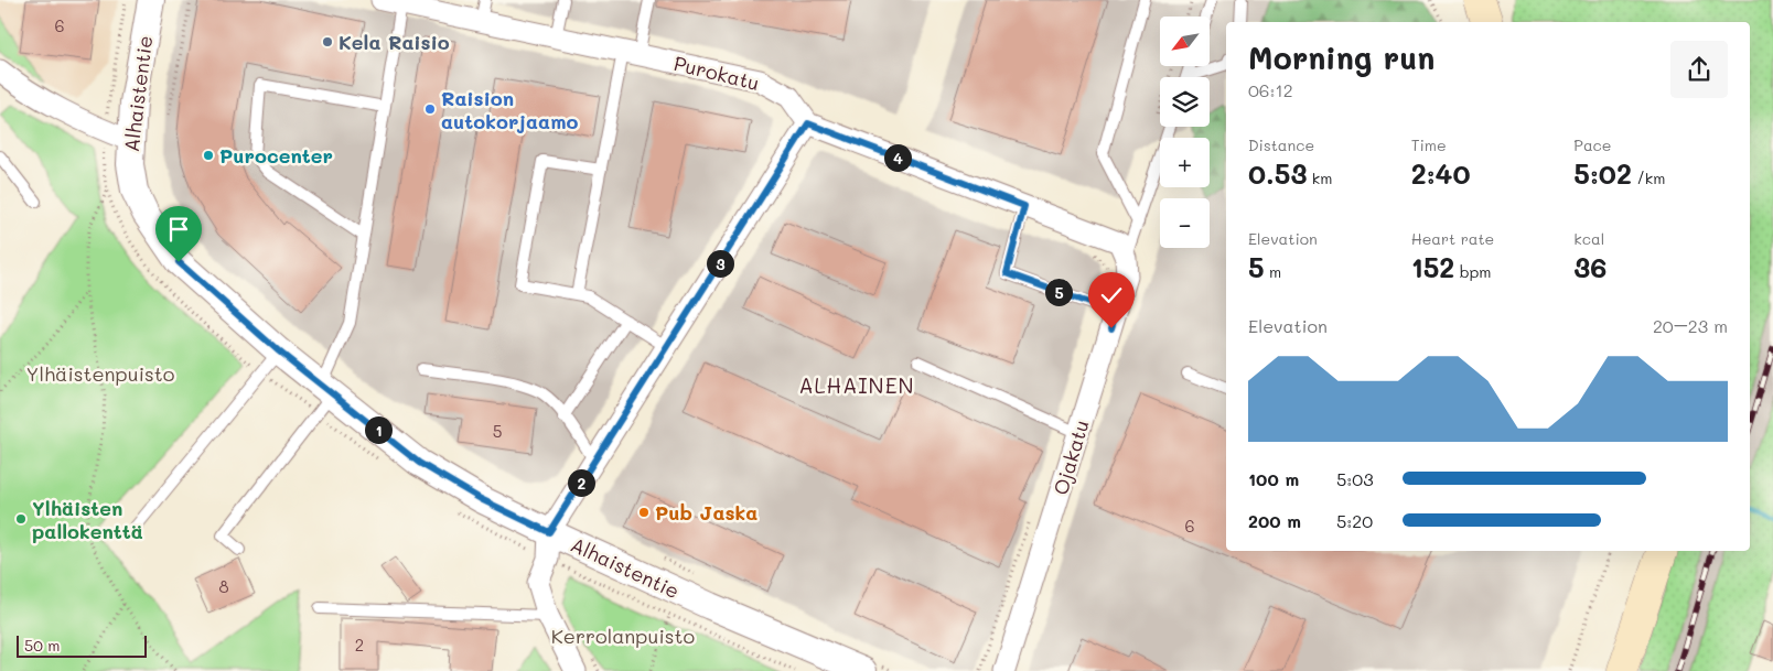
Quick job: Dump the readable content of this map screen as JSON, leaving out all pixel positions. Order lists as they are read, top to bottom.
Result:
{
  "streets": {
    "street": ["Purokatu", "Alhaistentie", "Ojakatu"]
  },
  "districts": ["ALHAINEN"],
  "parks": ["Ylhäistenpuisto", "Kerrolanpuisto"],
  "places": [
    "Kela Raisio",
    "Raision autokorjaamo",
    "Purocenter",
    "Pub Jaska",
    "Ylhäisten pallokenttä"
  ],
  "house_numbers": [
    "6",
    "5",
    "6",
    "8",
    "2"
  ],
  "scale_bar": "50 m",
  "north": "bottom left",
  "page": {
    "map_buttons": ["+", "−"],
    "heading": ["Morning run", "06:12"],
    "stats": [
      ["Distance", "0.53 km"],
      ["Time", "2:40"],
      ["Pace", "5:02 /km"],
      ["Elevation", "5 m"],
      ["Heart rate", "152 bpm"],
      ["kcal", "36"]
    ],
    "pins": [
      "4",
      "3",
      "5",
      "1",
      "2"
    ],
    "chart": ["Elevation", "20–23 m"],
    "list": [
      {
        "name": "100 m",
        "note": "5:03"
      },
      {
        "name": "200 m",
        "note": "5:20"
      }
    ],
    "scale": "50 m"
  }
}
